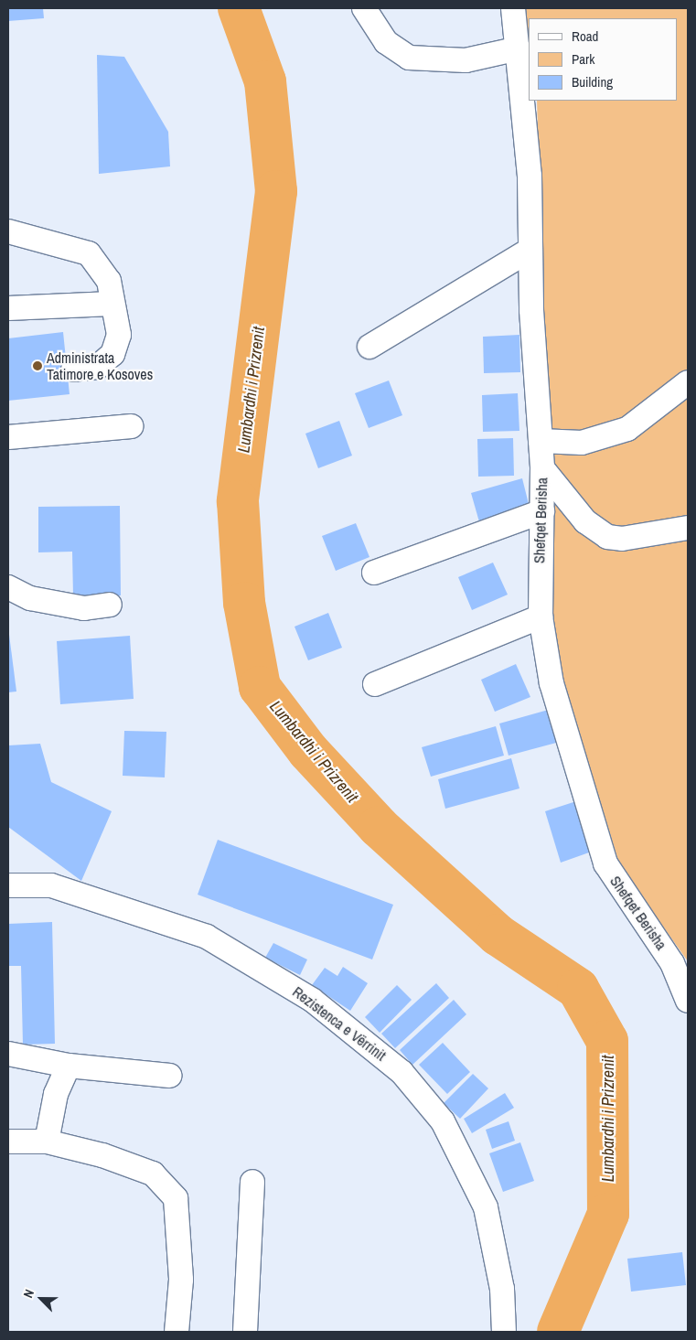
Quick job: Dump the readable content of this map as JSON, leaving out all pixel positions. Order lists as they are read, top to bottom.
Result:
{
  "streets": {
    "street": ["Shefqet Berisha", "Rezistenca e Vërrinit"]
  },
  "water": ["Lumbardhi i Prizrenit"],
  "places": ["Administrata Tatimore e Kosoves"],
  "legend": ["Road", "Park", "Building"],
  "north": "top left"
}
